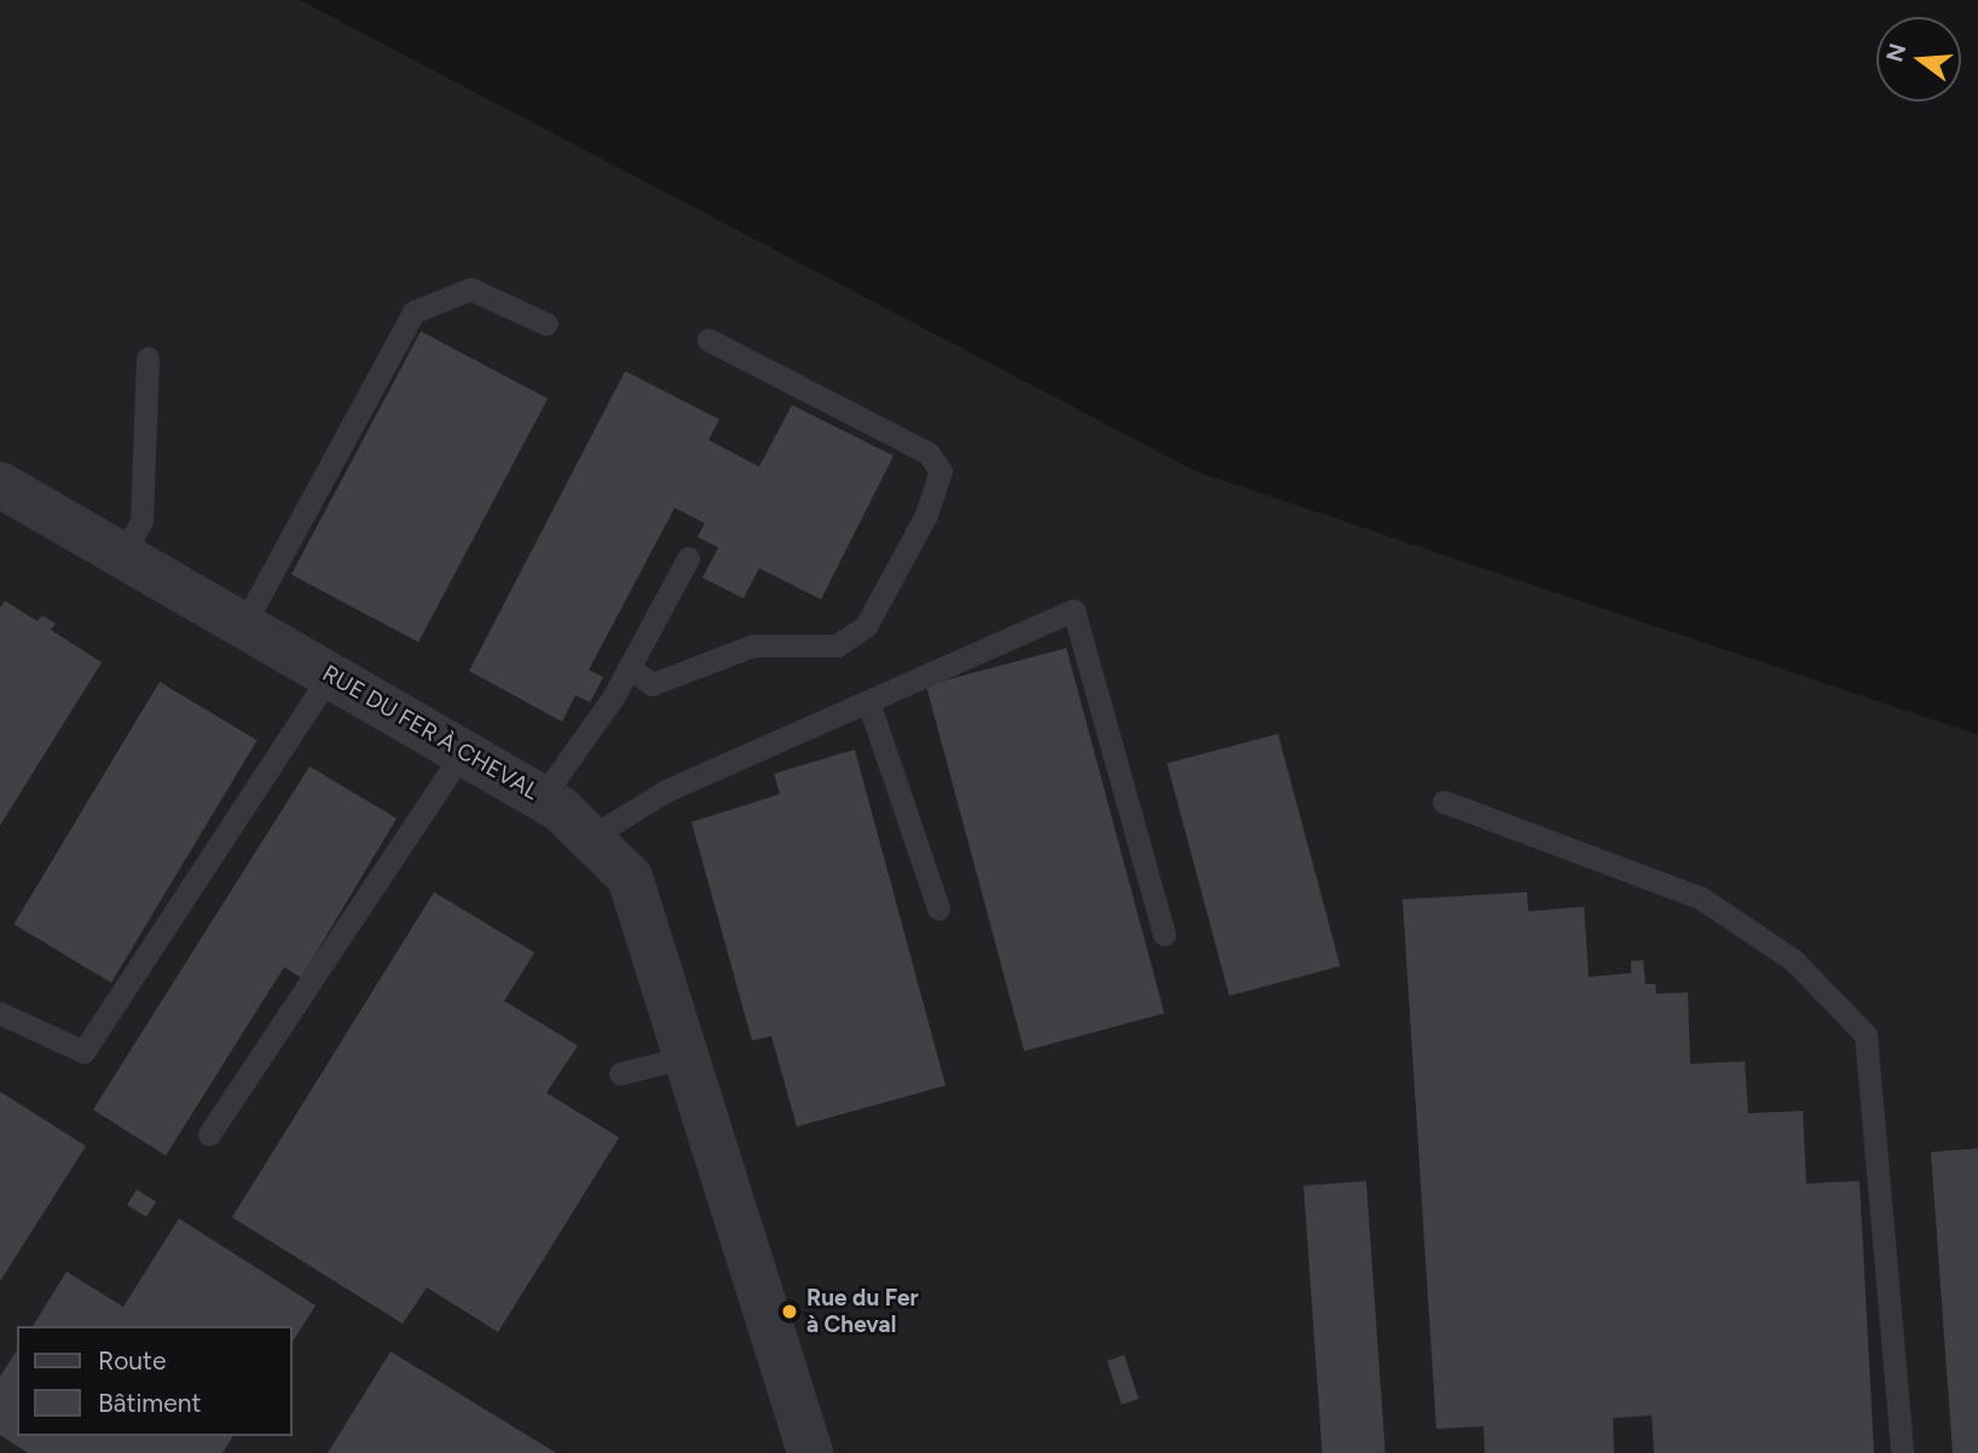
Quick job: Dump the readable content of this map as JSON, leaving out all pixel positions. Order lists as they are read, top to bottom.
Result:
{
  "streets": {
    "street": ["RUE DU FER À CHEVAL"]
  },
  "places": ["Rue du Fer à Cheval"],
  "legend": ["Route", "Bâtiment"],
  "north": "left"
}
